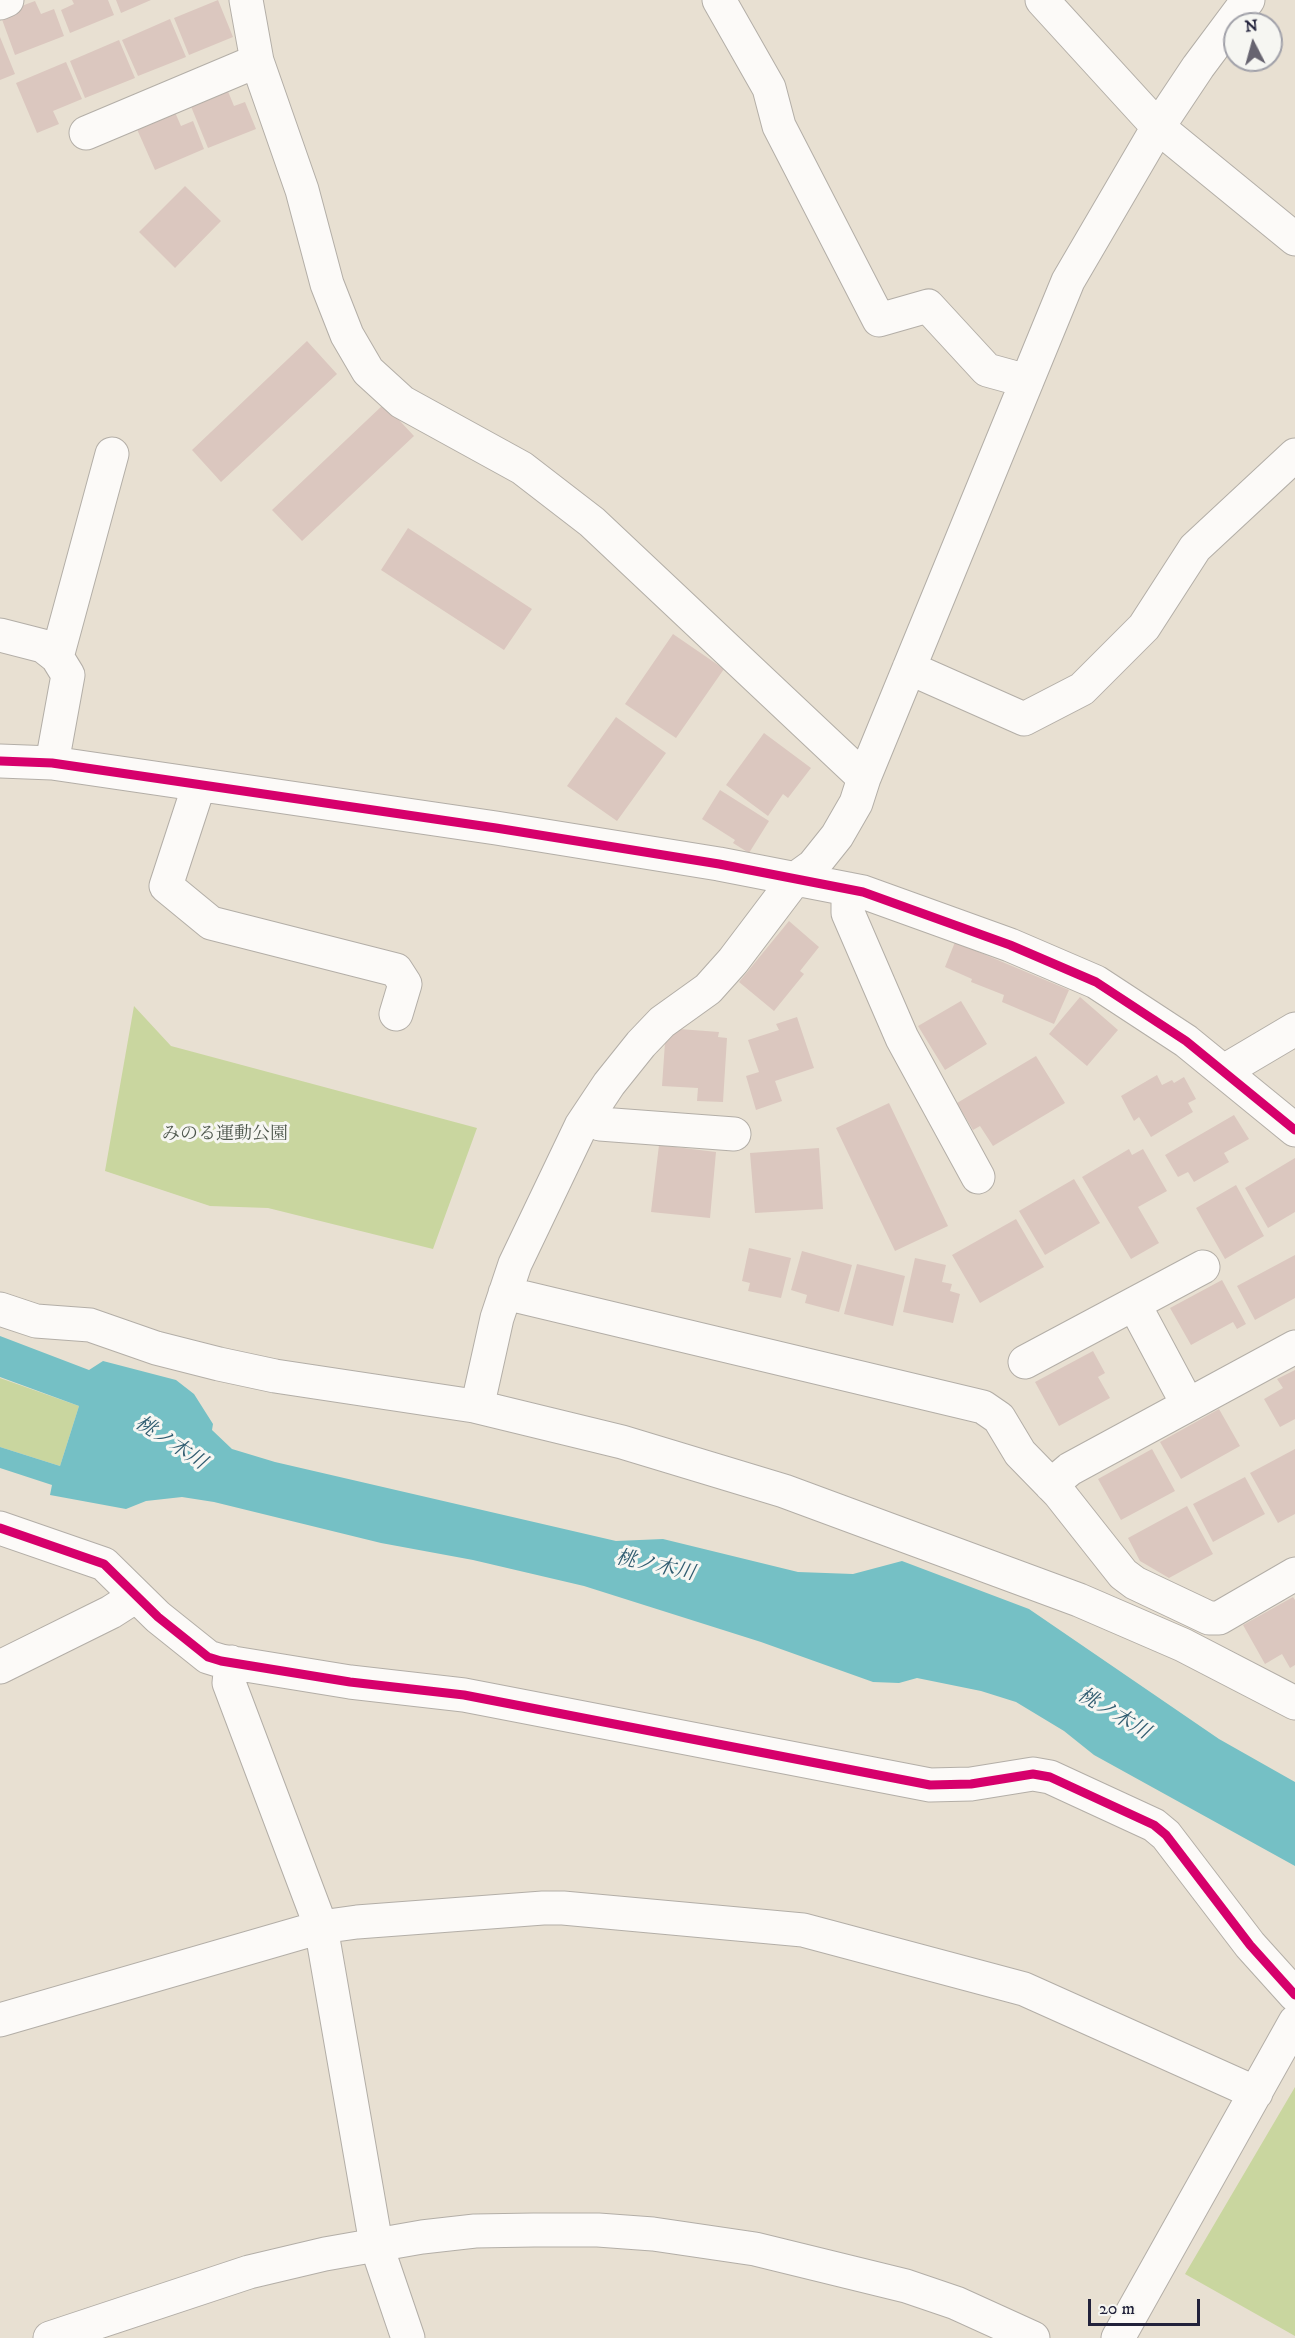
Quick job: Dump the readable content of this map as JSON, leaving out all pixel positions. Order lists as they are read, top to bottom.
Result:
{
  "water": ["桃ノ木川"],
  "parks": ["みのる運動公園"],
  "scale_bar": "20 m",
  "north": "top"
}
